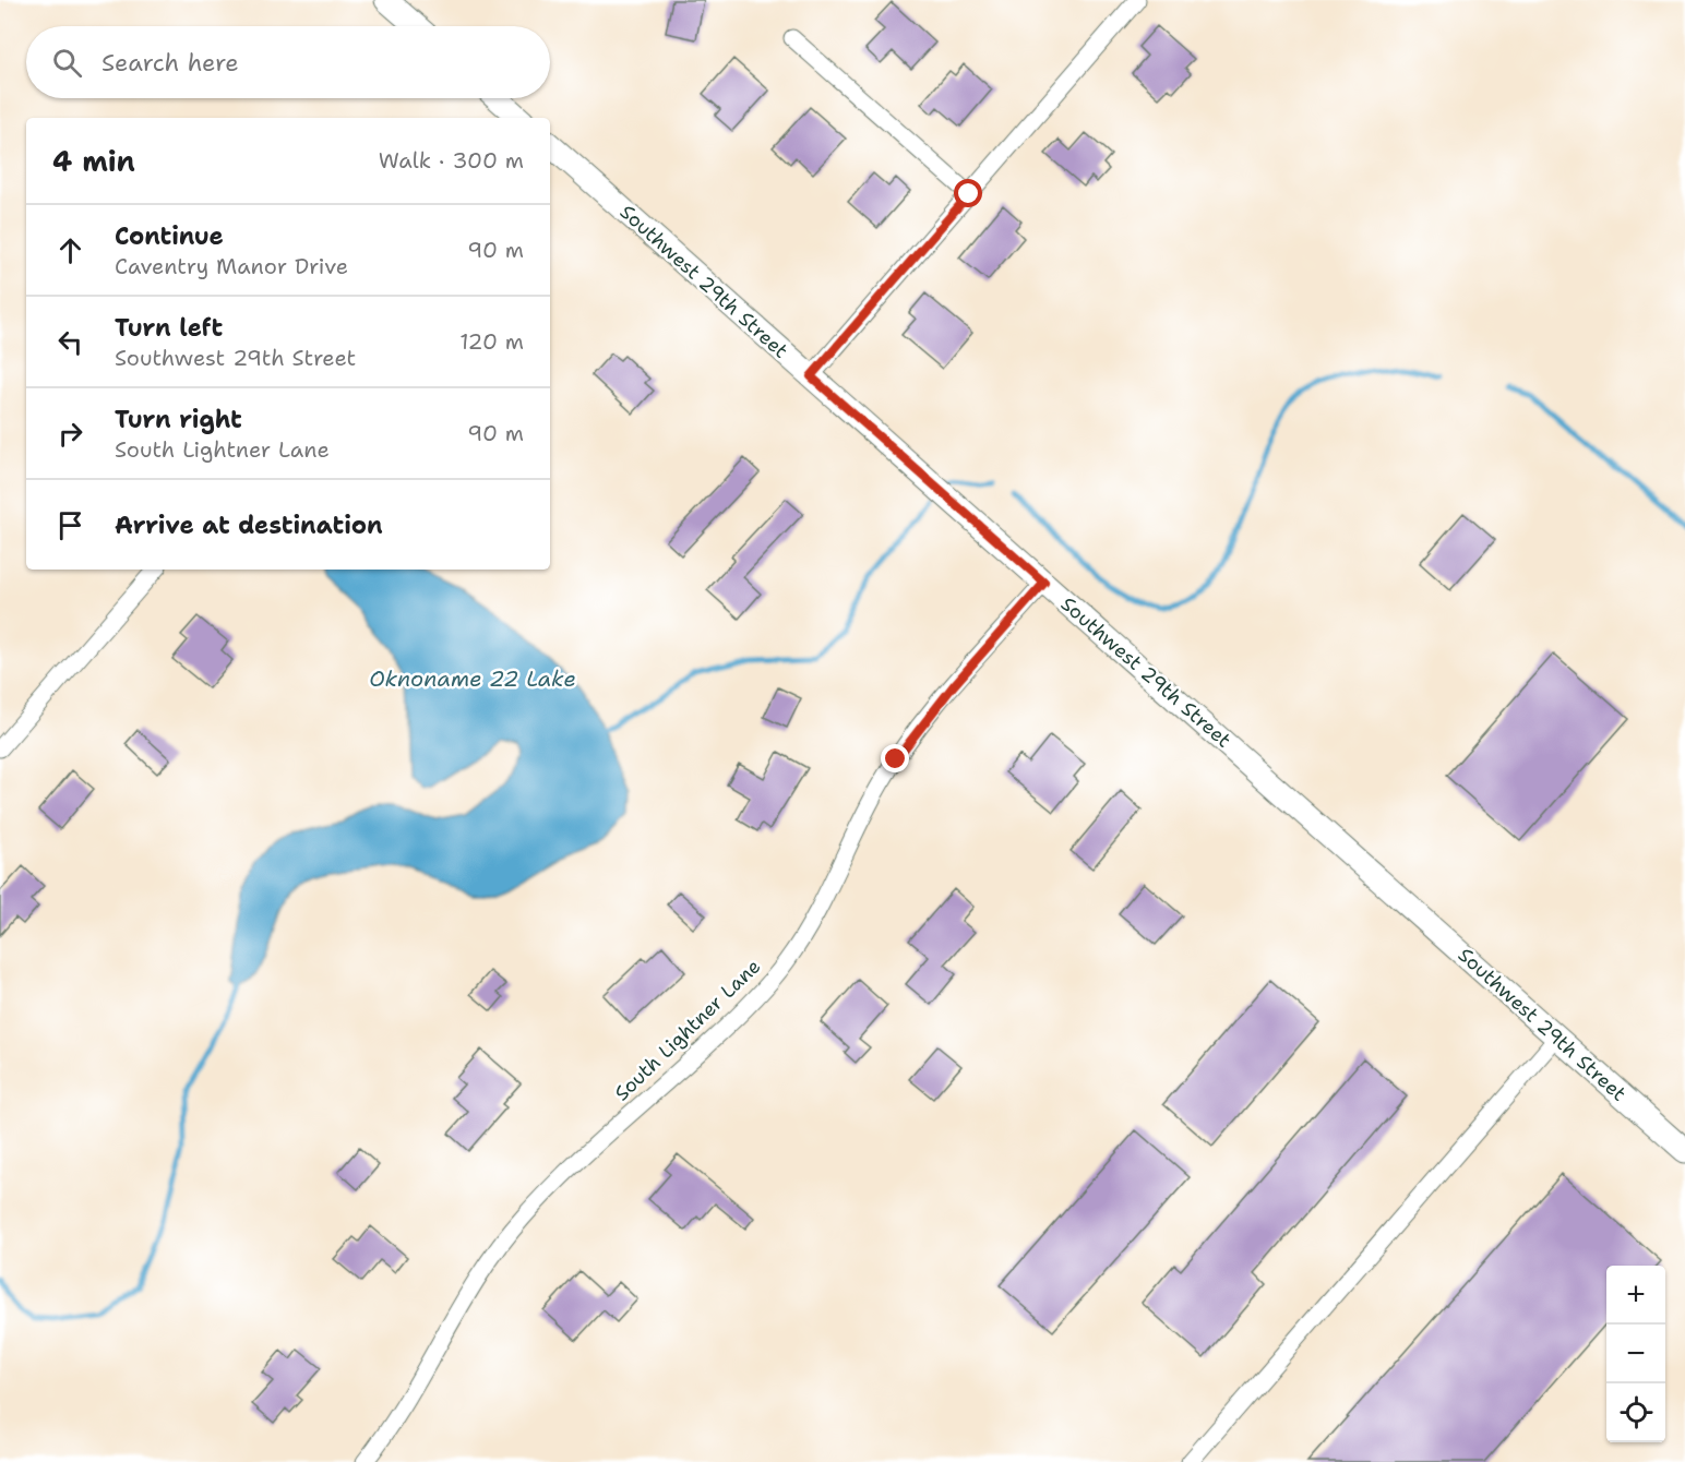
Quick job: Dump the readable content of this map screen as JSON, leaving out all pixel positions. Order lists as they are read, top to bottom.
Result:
{
  "streets": {
    "street": ["Southwest 29th Street", "South Lightner Lane"]
  },
  "crossings": [
    ["Southwest 29th Street", "South Lightner Lane"]
  ],
  "water": ["Oknoname 22 Lake"],
  "page": {
    "search": "Search here",
    "heading": ["4 min", "Walk · 300 m"],
    "list": [
      ["Continue", "Caventry Manor Drive", "90 m"],
      ["Turn left", "Southwest 29th Street", "120 m"],
      ["Turn right", "South Lightner Lane", "90 m"],
      "Arrive at destination"
    ],
    "map_buttons": ["+", "−"]
  }
}
